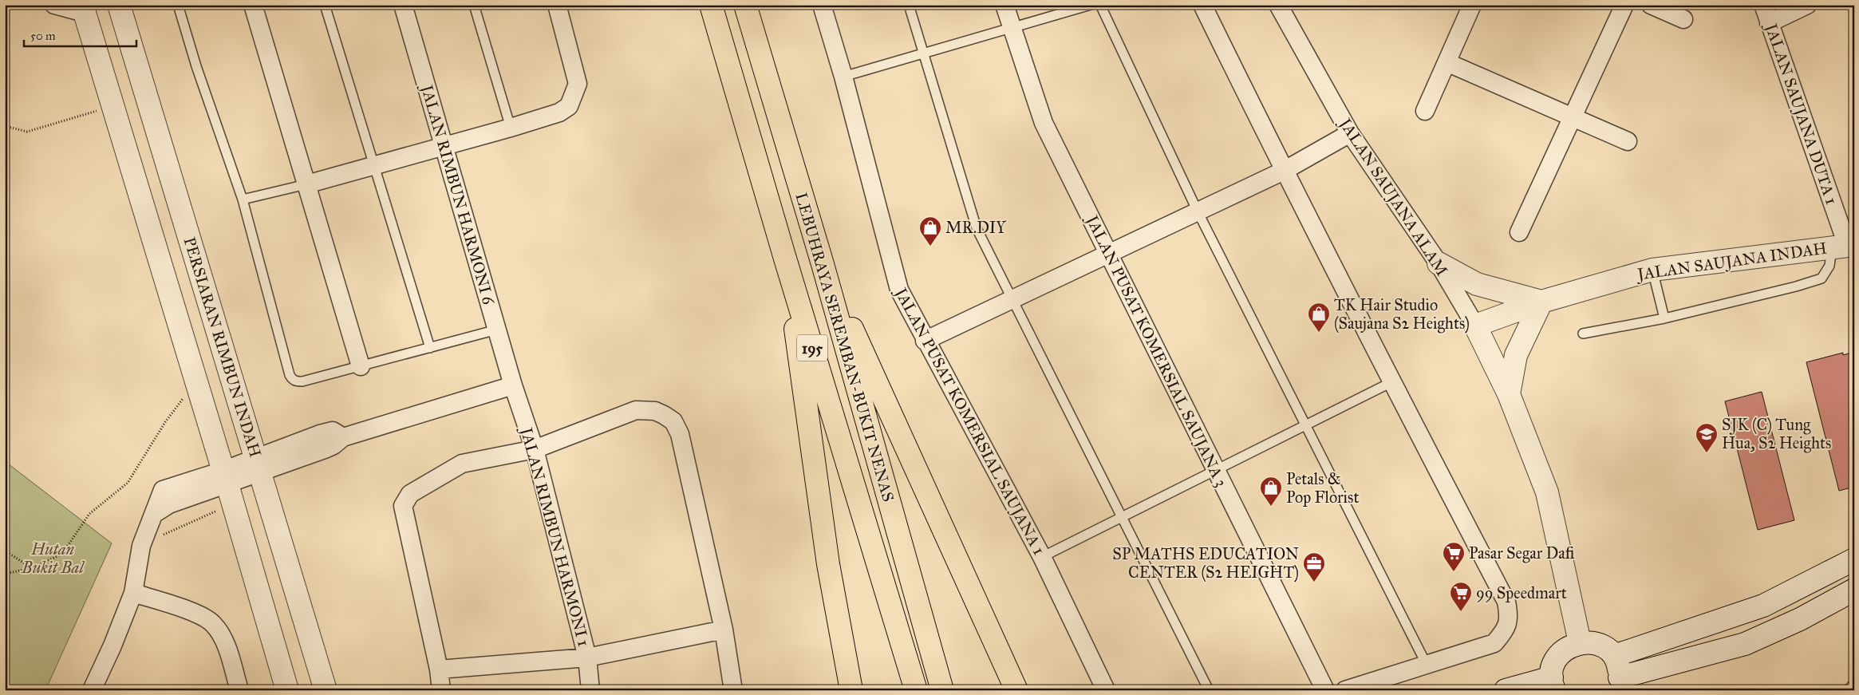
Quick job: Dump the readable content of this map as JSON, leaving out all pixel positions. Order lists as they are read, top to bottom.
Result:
{
  "streets": {
    "highway": ["LEBUHRAYA SEREMBAN-BUKIT NENAS", "195"],
    "street": [
      "JALAN SAUJANA DUTA 1",
      "JALAN RIMBUN HARMONI 6",
      "JALAN SAUJANA ALAM",
      "JALAN SAUJANA INDAH",
      "PERSIARAN RIMBUN INDAH",
      "JALAN PUSAT KOMERSIAL SAUJANA 3",
      "JALAN PUSAT KOMERSIAL SAUJANA 1",
      "JALAN RIMBUN HARMONI 1"
    ]
  },
  "crossings": [
    ["JALAN SAUJANA DUTA 1", "JALAN SAUJANA INDAH"],
    ["JALAN RIMBUN HARMONI 6", "JALAN RIMBUN HARMONI 1"],
    ["JALAN SAUJANA ALAM", "JALAN SAUJANA INDAH"]
  ],
  "parks": ["Hutan Bukit Bal"],
  "places": {
    "shop": ["MR.DIY", "TK Hair Studio (Saujana S2 Heights)", "Petals & Pop Florist"],
    "school or university": ["SJK (C) Tung Hua, S2 Heights"],
    "supermarket": ["Pasar Segar Dafi", "99 Speedmart"],
    "office": ["SP MATHS EDUCATION CENTER (S2 HEIGHT)"]
  },
  "scale_bar": "50 m"
}
